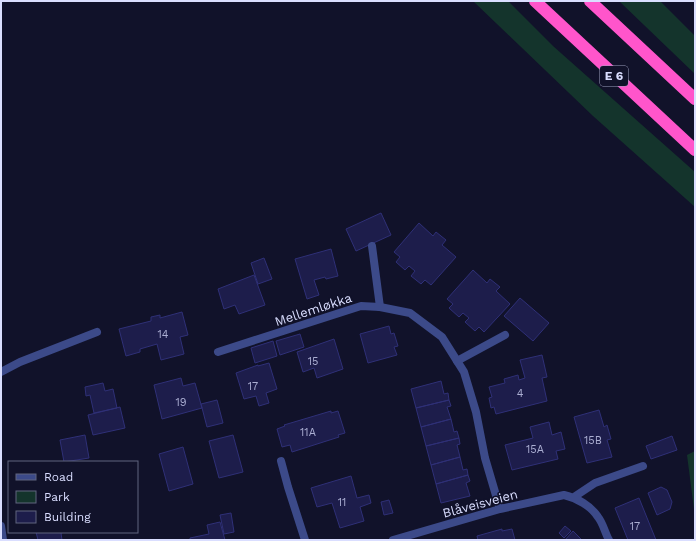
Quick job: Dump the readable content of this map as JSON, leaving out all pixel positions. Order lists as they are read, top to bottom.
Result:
{
  "streets": {
    "highway": ["E 6"],
    "street": ["Mellemløkka", "Blåveisveien"]
  },
  "crossings": [
    ["Mellemløkka", "Blåveisveien"]
  ],
  "house_numbers": [
    "14",
    "15",
    "17",
    "4",
    "19",
    "11A",
    "15B",
    "15A",
    "11",
    "17"
  ],
  "legend": ["Road", "Park", "Building"]
}
